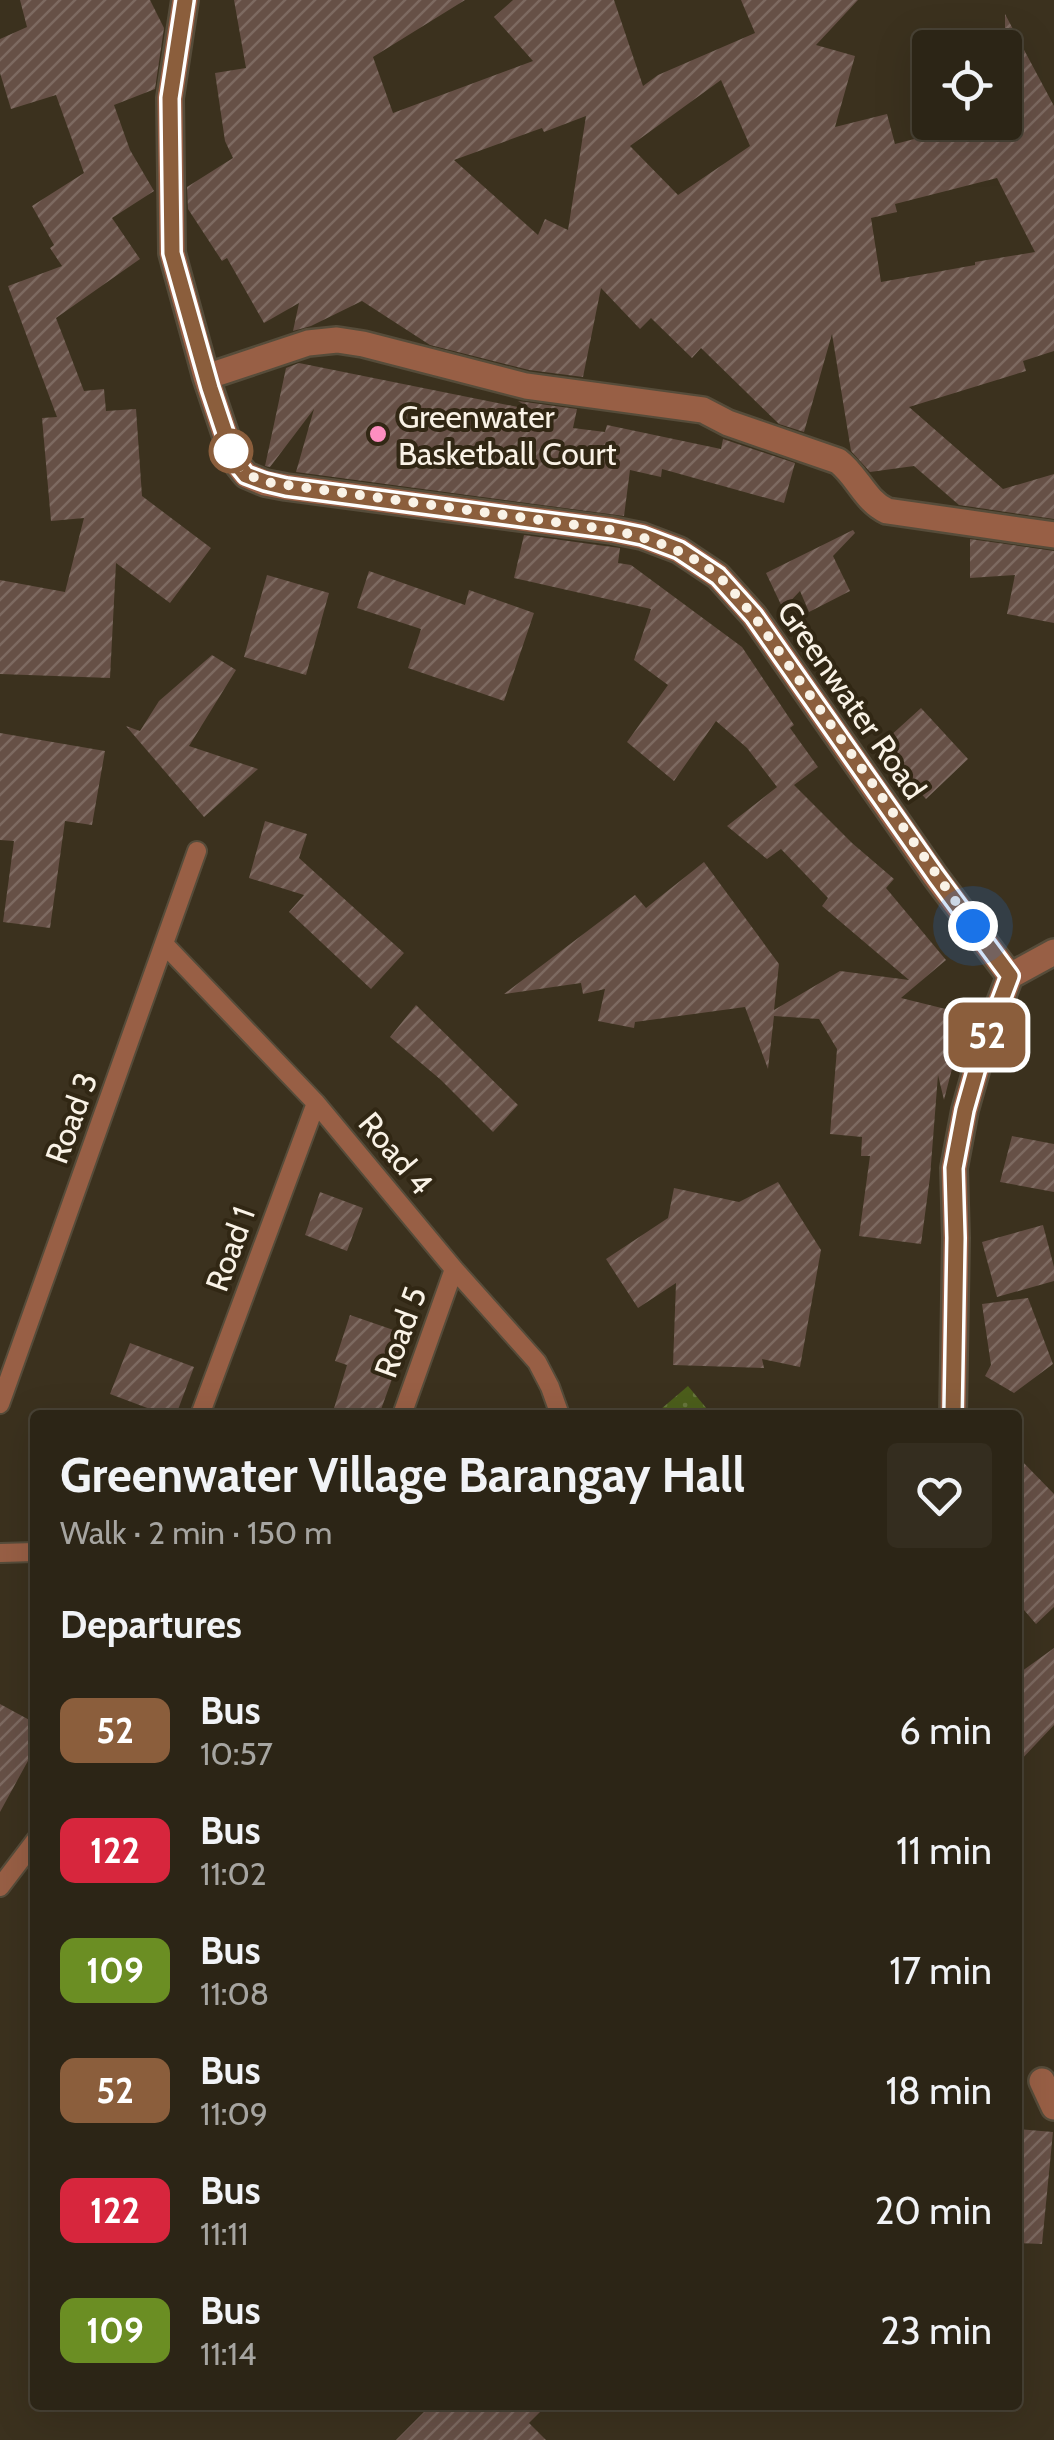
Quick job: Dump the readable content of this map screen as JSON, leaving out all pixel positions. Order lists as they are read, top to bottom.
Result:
{
  "streets": {
    "street": ["Greenwater Road"],
    "lane": [
      "Road 3",
      "Road 4",
      "Road 1",
      "Road 5"
    ]
  },
  "crossings": [
    ["Road 3", "Road 4"],
    ["Road 4", "Road 1"],
    ["Road 4", "Road 5"]
  ],
  "places": ["Greenwater Basketball Court"],
  "lines": ["bus line 52"],
  "page": {
    "on_map": "52",
    "heading": [
      ["Greenwater Village Barangay Hall", "Walk · 2 min · 150 m"],
      "Departures"
    ],
    "list": [
      {
        "mark": "52",
        "name": "Bus",
        "note": "10:57",
        "value": "6 min"
      },
      {
        "mark": "122",
        "name": "Bus",
        "note": "11:02",
        "value": "11 min"
      },
      {
        "mark": "109",
        "name": "Bus",
        "note": "11:08",
        "value": "17 min"
      },
      {
        "mark": "52",
        "name": "Bus",
        "note": "11:09",
        "value": "18 min"
      },
      {
        "mark": "122",
        "name": "Bus",
        "note": "11:11",
        "value": "20 min"
      },
      {
        "mark": "109",
        "name": "Bus",
        "note": "11:14",
        "value": "23 min"
      }
    ]
  }
}
